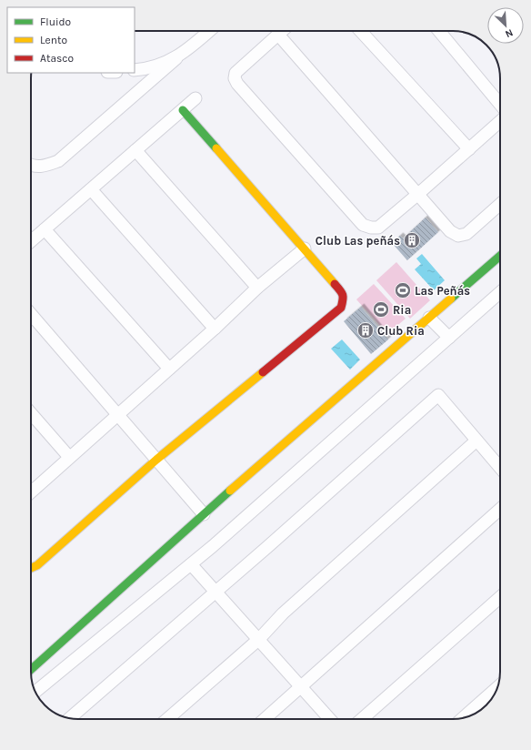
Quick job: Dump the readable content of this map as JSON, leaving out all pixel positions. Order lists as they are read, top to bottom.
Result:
{
  "places": {
    "building": ["Club Las peñás", "Club Ria"],
    "sports": ["Las Peñás", "Ria"]
  },
  "legend": ["Fluido", "Lento", "Atasco"],
  "north": "bottom right"
}
